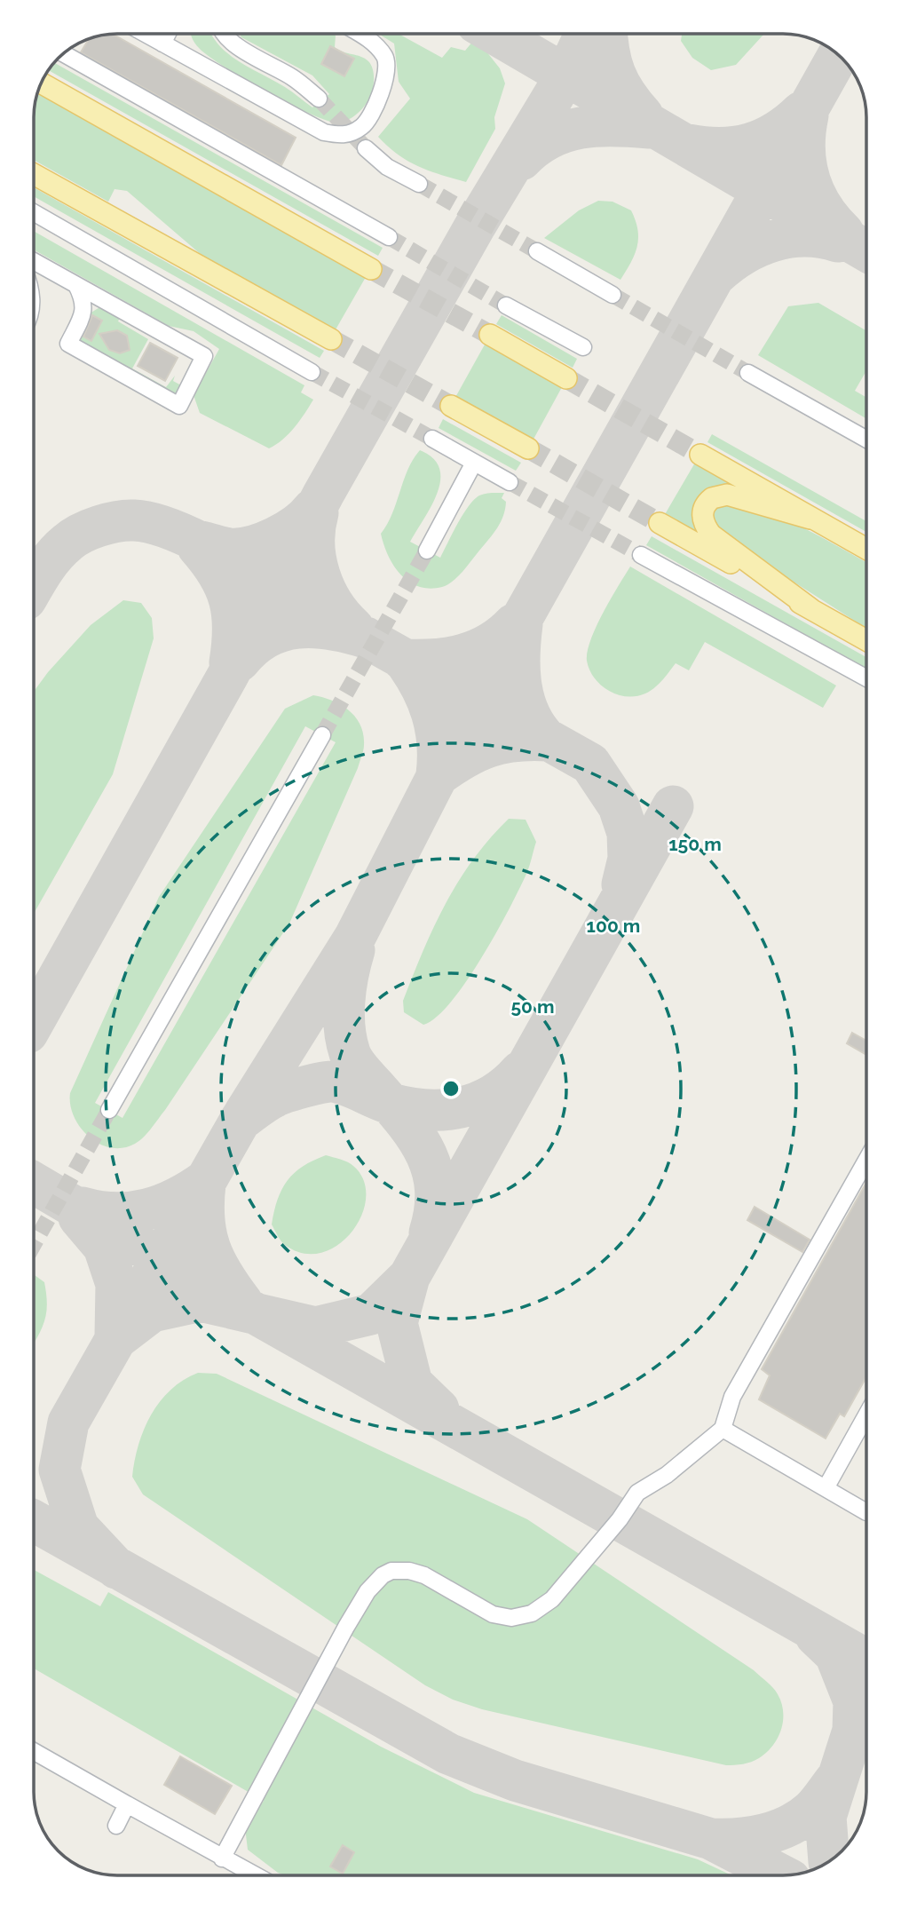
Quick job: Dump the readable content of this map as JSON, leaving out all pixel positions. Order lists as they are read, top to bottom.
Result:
{
  "rings": ["150 m", "100 m", "50 m"]
}
